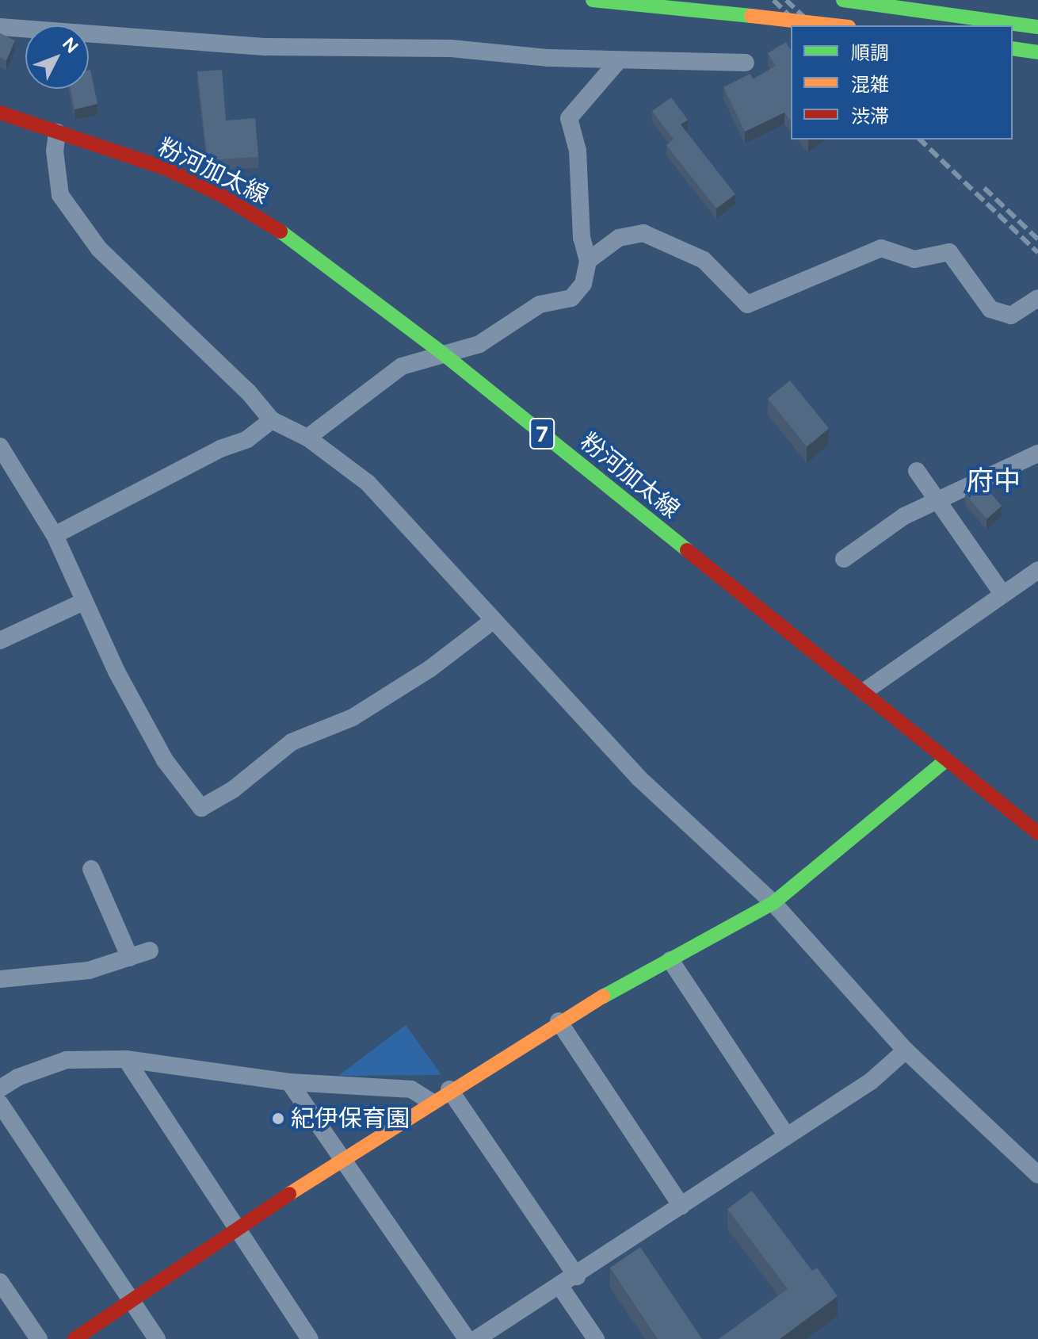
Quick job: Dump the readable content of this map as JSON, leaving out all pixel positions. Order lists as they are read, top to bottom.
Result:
{
  "streets": {
    "main road": ["粉河加太線", "7"]
  },
  "districts": ["府中"],
  "places": ["紀伊保育園"],
  "legend": ["順調", "混雑", "渋滞"],
  "north": "top right"
}
